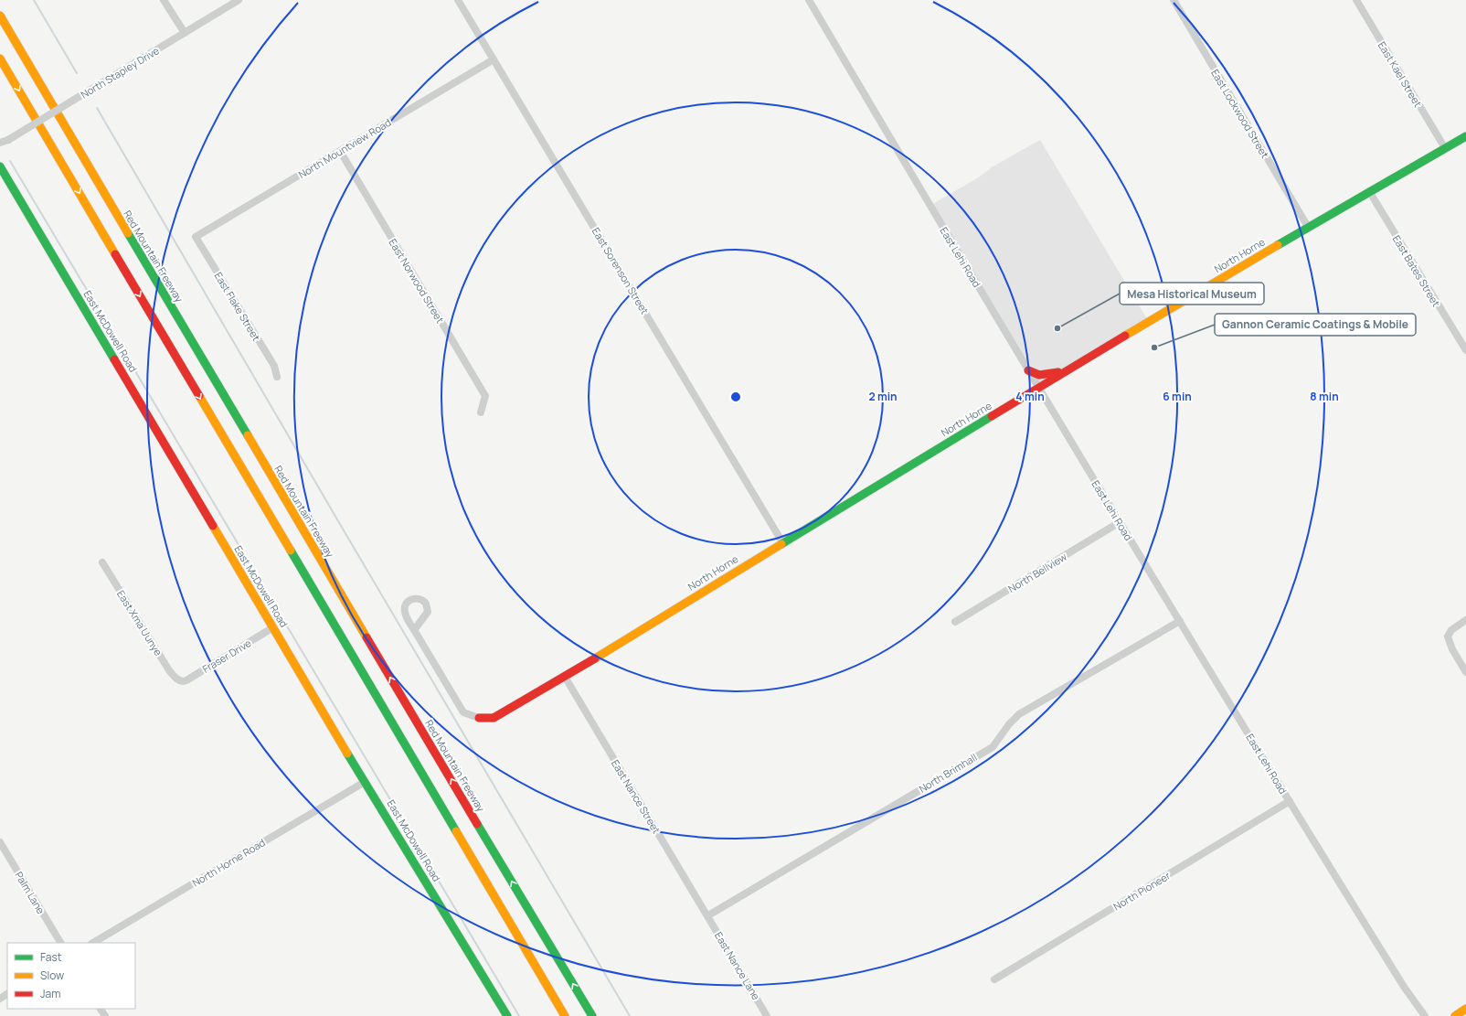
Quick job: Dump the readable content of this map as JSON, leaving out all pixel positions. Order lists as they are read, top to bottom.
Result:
{
  "streets": {
    "main road": ["North Horne", "Red Mountain Freeway", "East McDowell Road"],
    "street": [
      "North Stapley Drive",
      "East Kael Street",
      "East Lockwood Street",
      "North Mountview Road",
      "East Lehi Road",
      "East Sorenson Street",
      "East Bates Street",
      "East Norwood Street",
      "East Flake Street",
      "North Bellview",
      "East Xma Uunye",
      "Fraser Drive",
      "North Brimhall",
      "East Nance Street",
      "North Horne Road",
      "North Pioneer",
      "Palm Lane",
      "East Nance Lane"
    ]
  },
  "crossings": [
    ["East Kael Street", "North Horne"],
    ["East Lockwood Street", "North Horne"],
    ["North Mountview Road", "East Sorenson Street"],
    ["North Mountview Road", "East Norwood Street"],
    ["North Mountview Road", "East Flake Street"],
    ["North Horne", "East Lehi Road"],
    ["North Horne", "East Sorenson Street"],
    ["North Horne", "East Bates Street"],
    ["North Horne", "East Nance Street"],
    ["East Lehi Road", "North Bellview"],
    ["East Lehi Road", "North Brimhall"],
    ["East Lehi Road", "North Pioneer"],
    ["East McDowell Road", "Fraser Drive"],
    ["East McDowell Road", "North Horne Road"],
    ["East Xma Uunye", "Fraser Drive"],
    ["North Brimhall", "East Nance Street"],
    ["North Brimhall", "East Nance Lane"],
    ["East Nance Street", "East Nance Lane"]
  ],
  "places": ["Mesa Historical Museum", "Gannon Ceramic Coatings & Mobile"],
  "legend": ["Fast", "Slow", "Jam"],
  "rings": [
    "2 min",
    "4 min",
    "6 min",
    "8 min"
  ]
}
